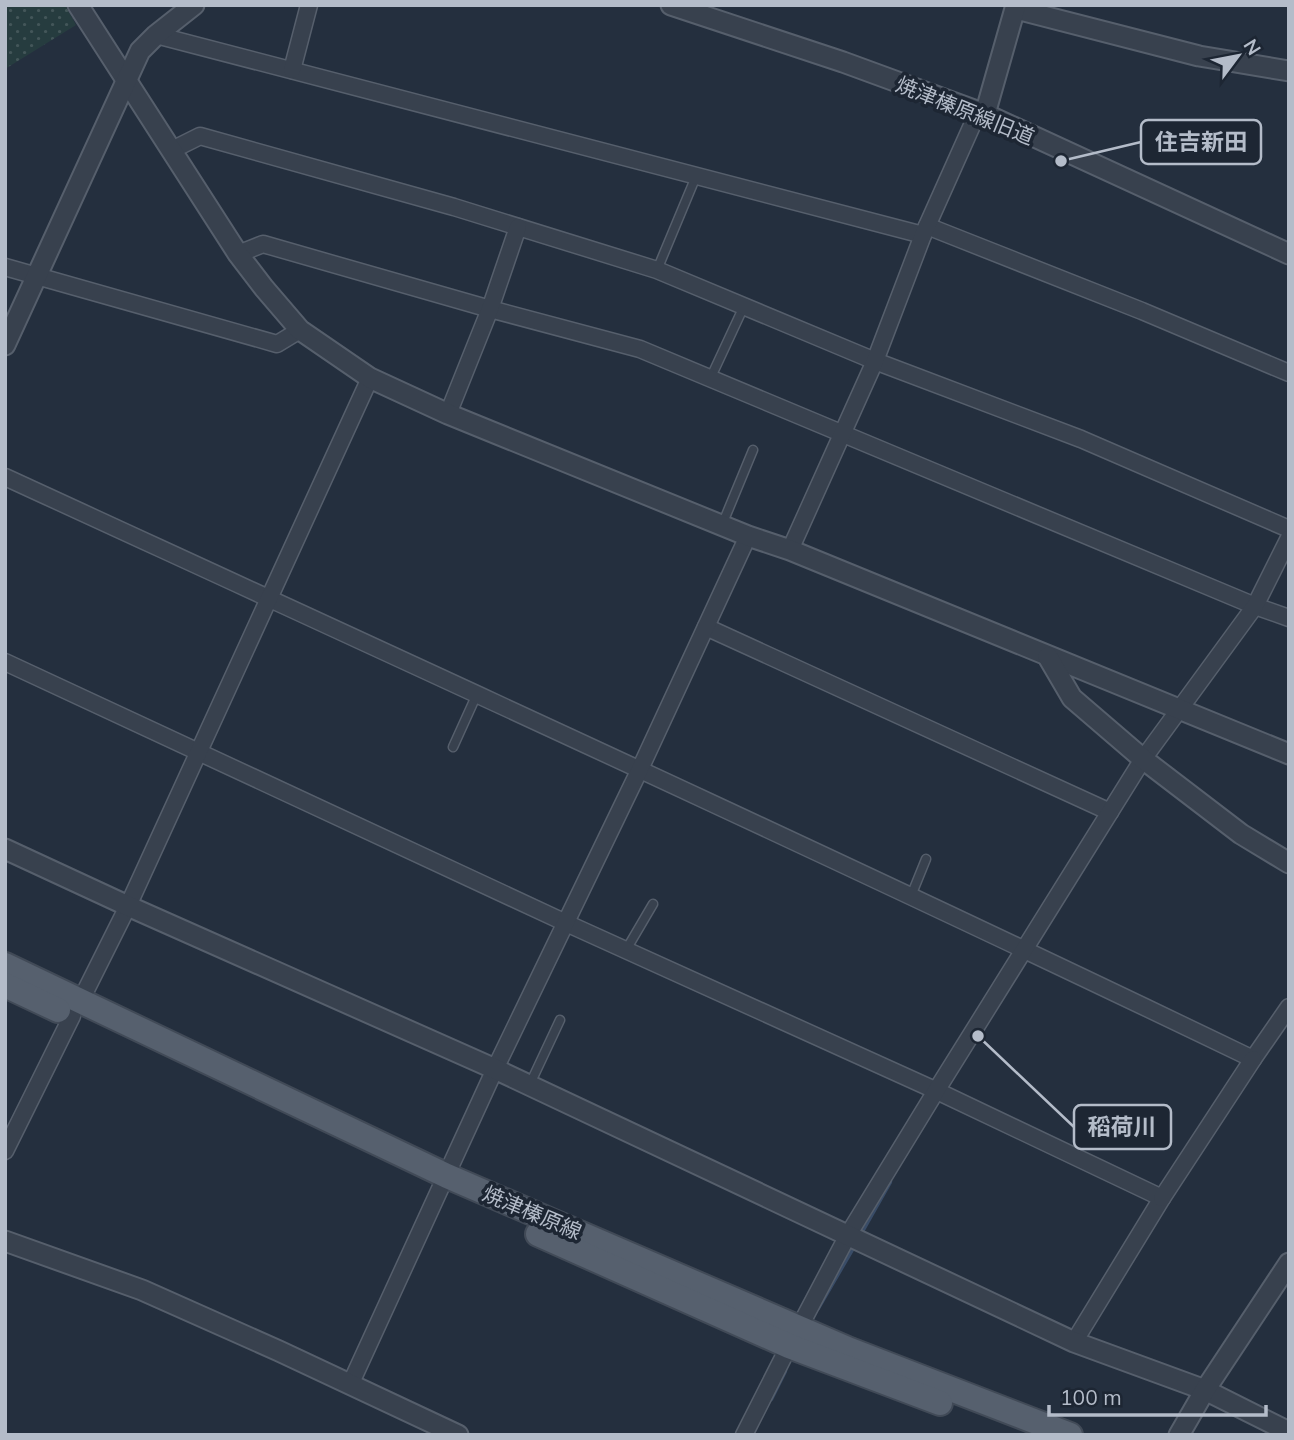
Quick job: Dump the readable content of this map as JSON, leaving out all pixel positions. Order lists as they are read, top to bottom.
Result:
{
  "streets": {
    "main road": ["焼津榛原線"],
    "street": ["焼津榛原線旧道"]
  },
  "places": ["住吉新田", "稻荷川"],
  "scale_bar": "100 m",
  "north": "top right"
}
